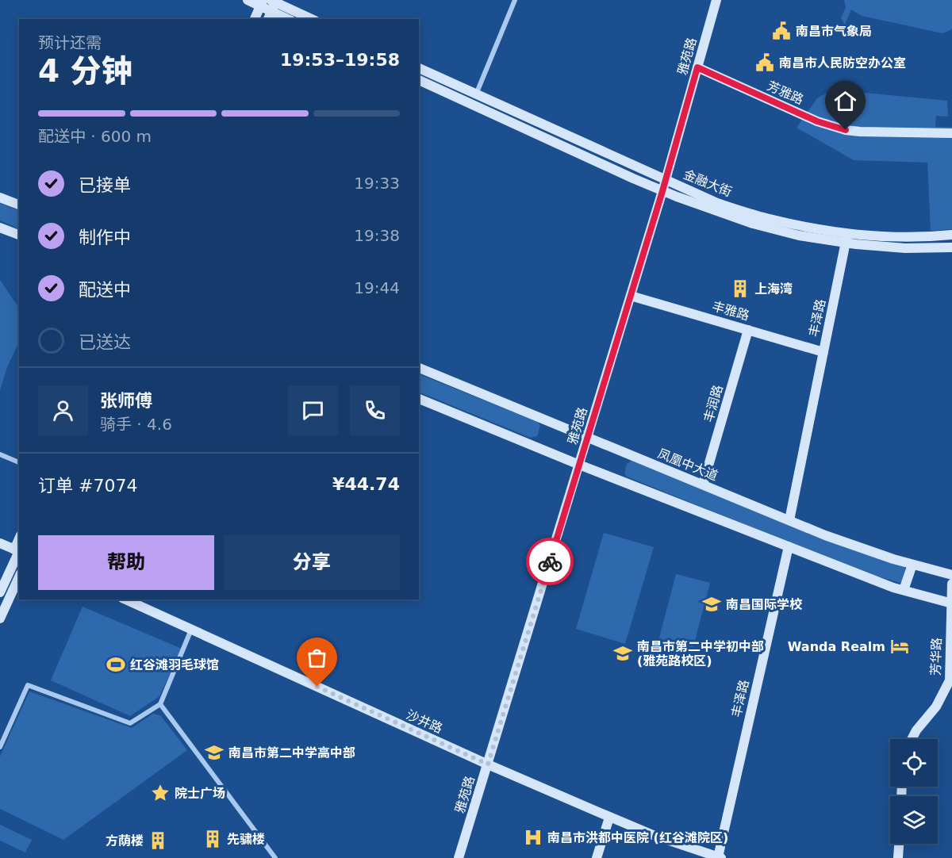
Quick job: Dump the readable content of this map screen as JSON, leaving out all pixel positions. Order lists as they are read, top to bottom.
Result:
{
  "streets": {
    "street": [
      "雅苑路",
      "芳雅路",
      "金融大街",
      "丰雅路",
      "丰泽路",
      "丰润路",
      "凤凰中大道",
      "芳华路",
      "沙井路"
    ]
  },
  "crossings": [
    ["雅苑路", "芳雅路"],
    ["雅苑路", "金融大街"],
    ["雅苑路", "丰雅路"],
    ["雅苑路", "凤凰中大道"],
    ["雅苑路", "沙井路"],
    ["金融大街", "丰泽路"],
    ["丰雅路", "丰泽路"],
    ["丰雅路", "丰润路"],
    ["丰泽路", "凤凰中大道"],
    ["丰泽路", "沙井路"],
    ["丰润路", "凤凰中大道"]
  ],
  "places": {
    "public building": ["南昌市气象局", "南昌市人民防空办公室"],
    "building": ["上海湾", "先骕楼", "方荫楼"],
    "school or university": ["南昌国际学校", "南昌市第二中学初中部 (雅苑路校区)", "南昌市第二中学高中部"],
    "hotel": ["Wanda Realm"],
    "sports": ["红谷滩羽毛球馆"],
    "place": ["院士广场"],
    "hospital": ["南昌市洪都中医院 (红谷滩院区)"]
  },
  "page": {
    "heading": ["4 分钟", "预计还需", "19:53–19:58"],
    "panel": [
      "张师傅",
      "骑手 · 4.6",
      "订单 #7074",
      "¥44.74"
    ],
    "bar": "配送中 · 600 m",
    "list": [
      ["已接单", "19:33"],
      ["制作中", "19:38"],
      ["配送中", "19:44"],
      "已送达"
    ],
    "buttons": ["帮助", "分享"]
  }
}
